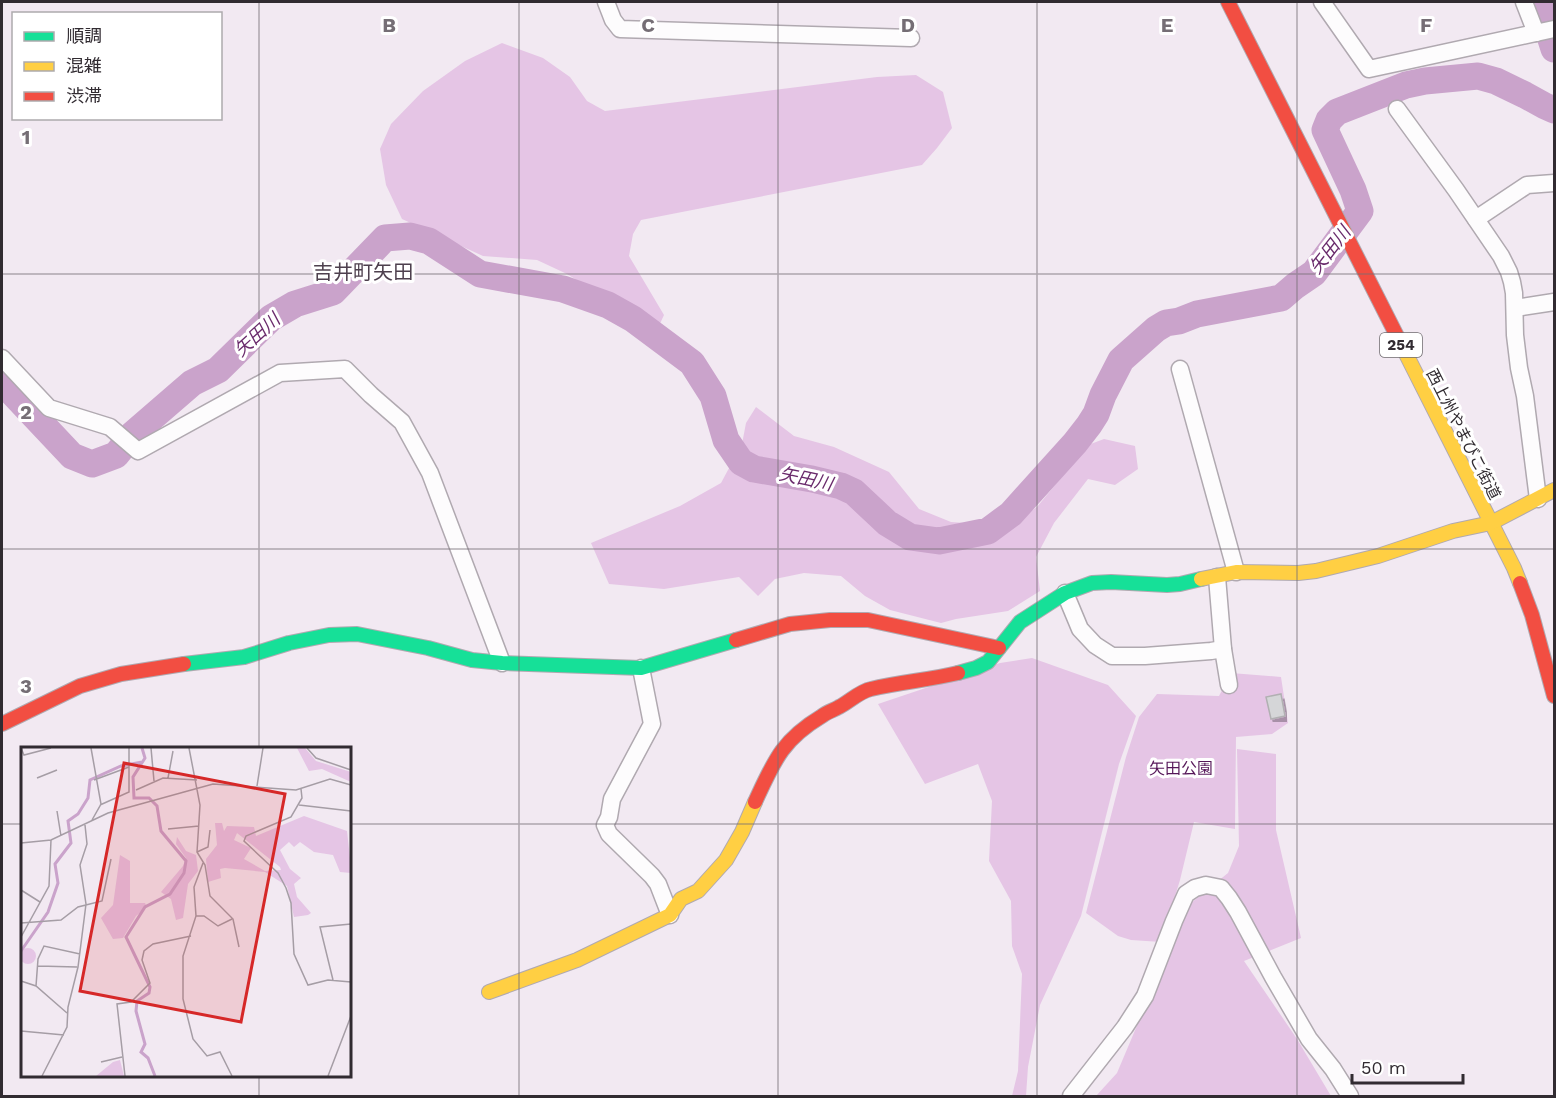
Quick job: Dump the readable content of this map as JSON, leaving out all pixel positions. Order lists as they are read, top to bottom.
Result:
{
  "streets": {
    "main road": ["254", "西上州やまびこ街道"]
  },
  "districts": ["吉井町矢田"],
  "water": ["矢田川"],
  "parks": ["矢田公園"],
  "legend": ["順調", "混雑", "渋滞"],
  "scale_bar": "50 m",
  "grid": {
    "columns": [
      "B",
      "C",
      "D",
      "E",
      "F"
    ],
    "rows": ["1", "2", "3"]
  }
}
